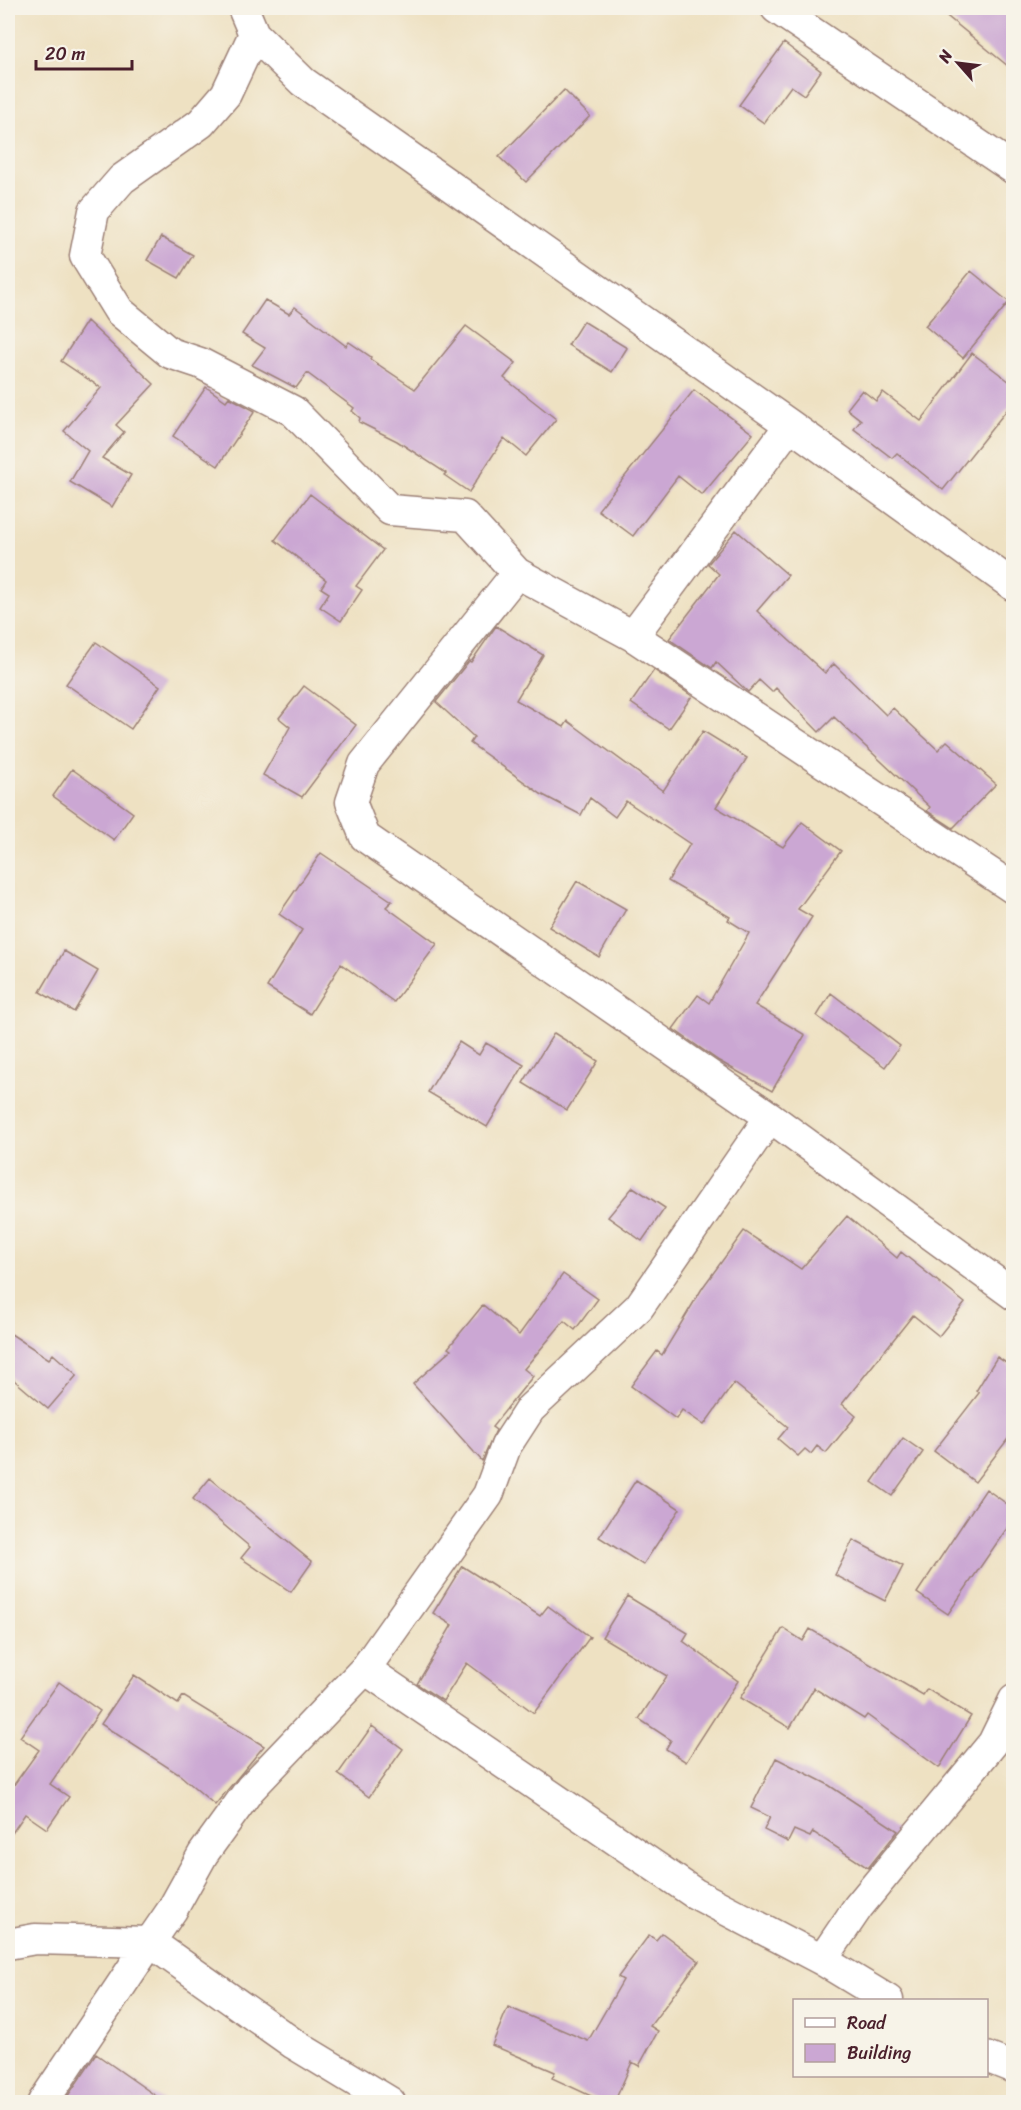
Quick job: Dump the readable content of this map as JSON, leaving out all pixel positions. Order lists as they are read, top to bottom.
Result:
{
  "legend": ["Road", "Building"],
  "scale_bar": "20 m",
  "north": "top left"
}
